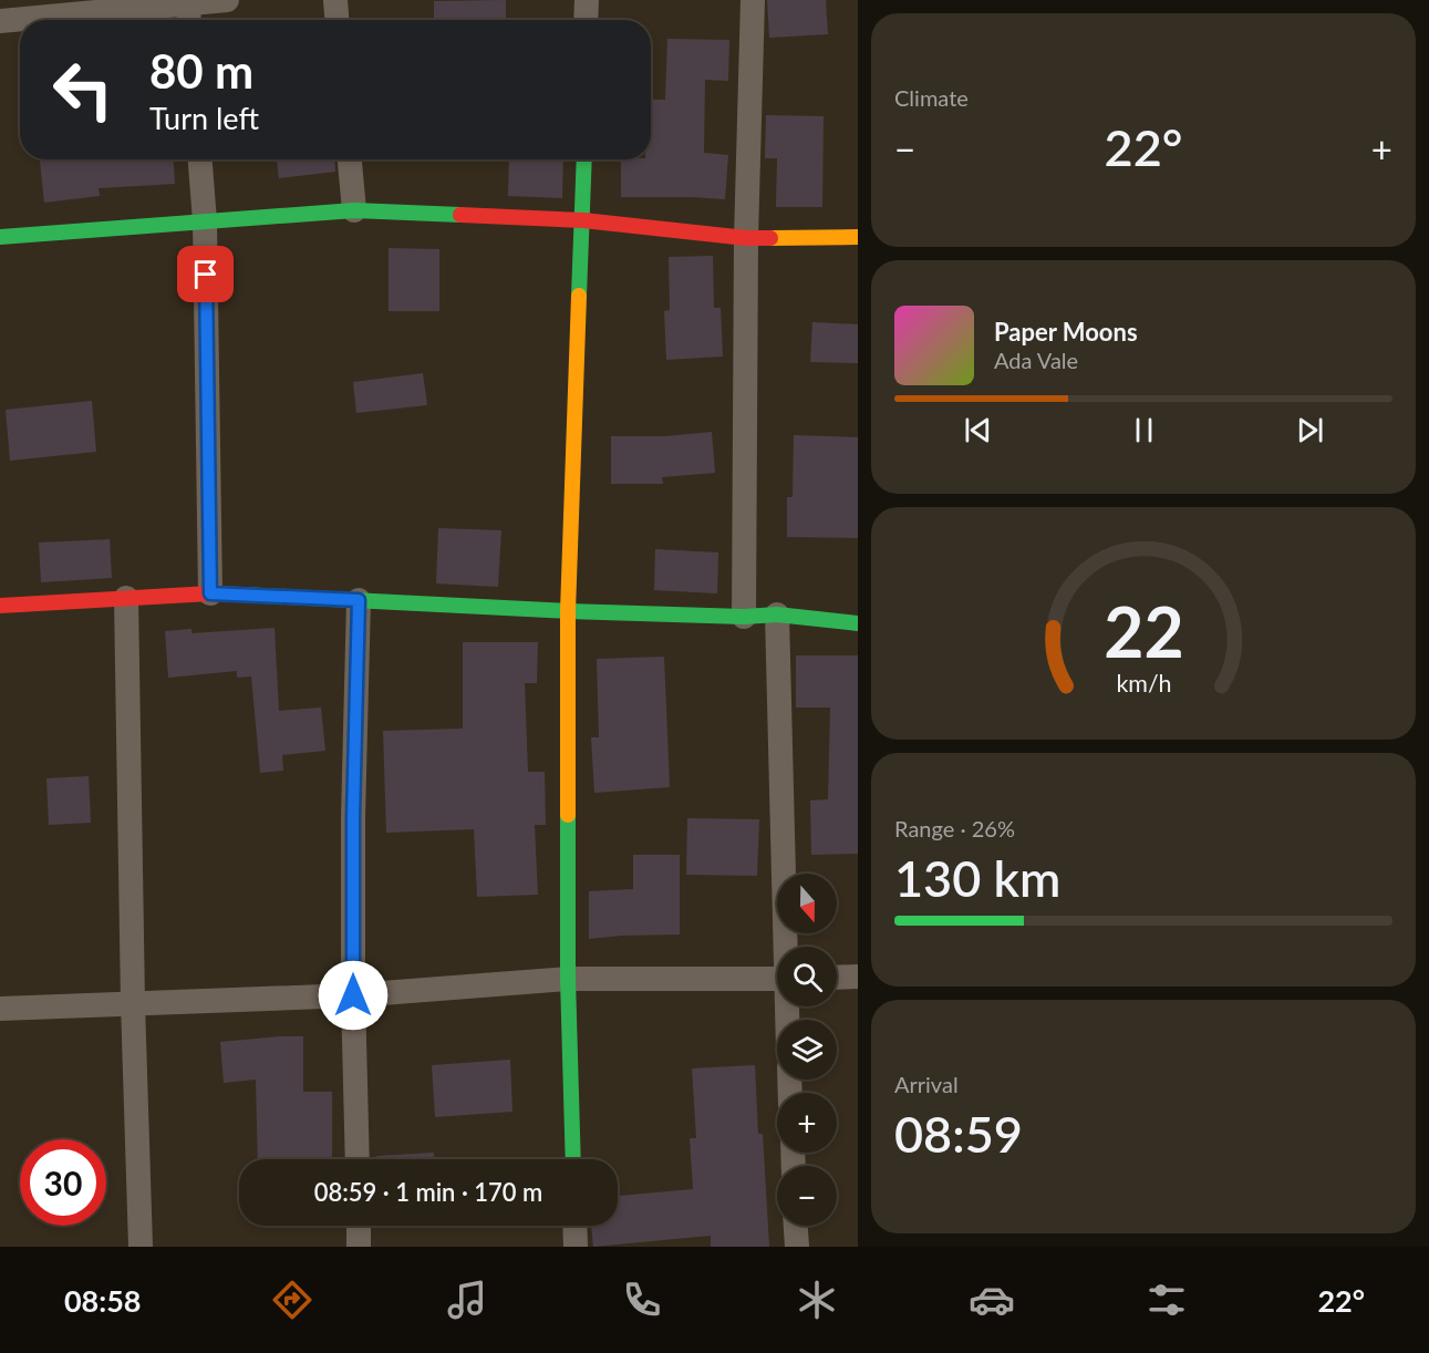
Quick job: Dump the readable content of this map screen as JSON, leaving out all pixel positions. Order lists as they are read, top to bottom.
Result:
{
  "north": "bottom",
  "page": {
    "tile": [
      "Climate",
      ["Range · 26%", "130 km"],
      ["Arrival", "08:59"]
    ],
    "turn": ["80 m", "Turn left"],
    "heat": ["−", "22°", "+"],
    "song": ["Paper Moons", "Ada Vale"],
    "map_buttons": ["+", "−"],
    "limit": "30",
    "trip": "08:59 · 1 min · 170 m",
    "tabs": ["08:58", "22°"],
    "gauge": ["22", "km/h"]
  }
}
